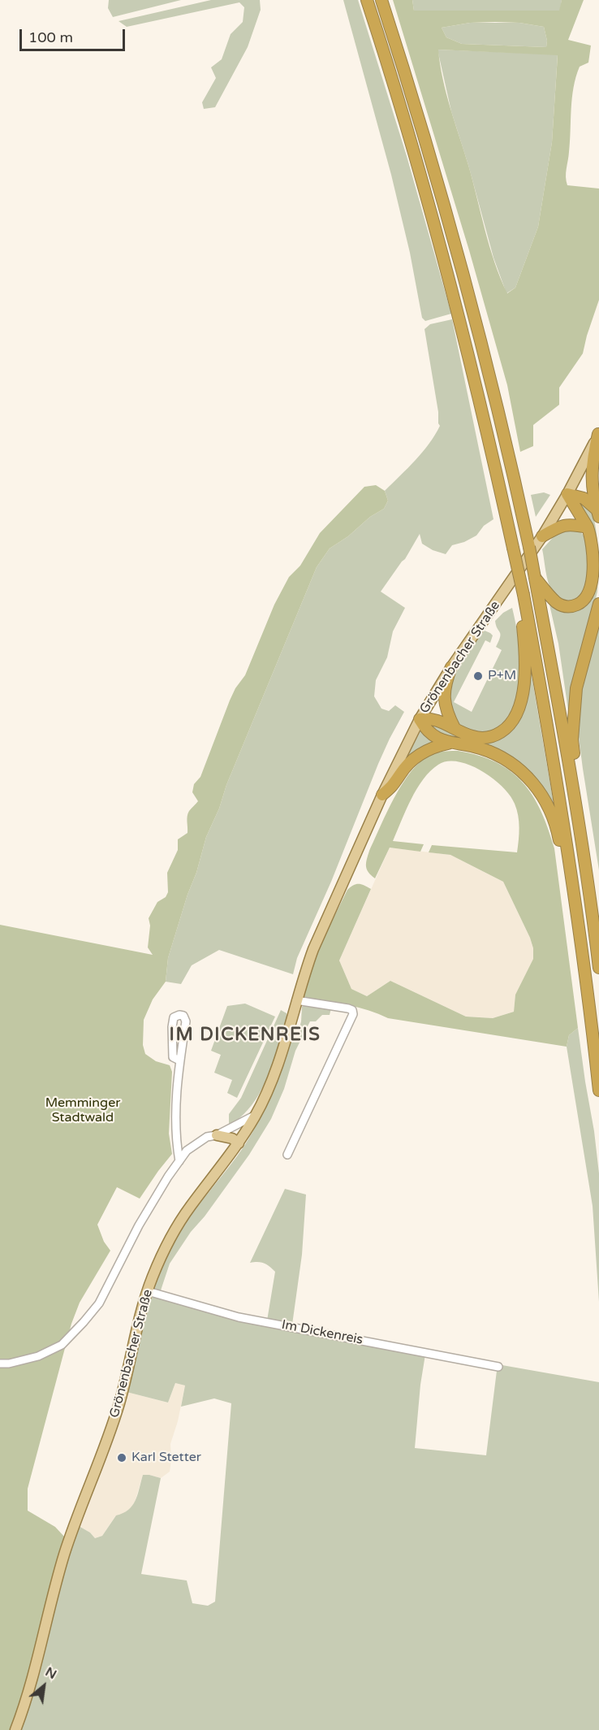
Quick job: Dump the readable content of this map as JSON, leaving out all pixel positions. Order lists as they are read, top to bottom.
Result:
{
  "streets": {
    "main road": ["Grönenbacher Straße"],
    "street": ["Im Dickenreis"]
  },
  "crossings": [
    ["Grönenbacher Straße", "Im Dickenreis"]
  ],
  "districts": ["IM DICKENREIS"],
  "parks": ["Memminger Stadtwald"],
  "places": ["P+M", "Karl Stetter"],
  "scale_bar": "100 m",
  "north": "top right"
}
